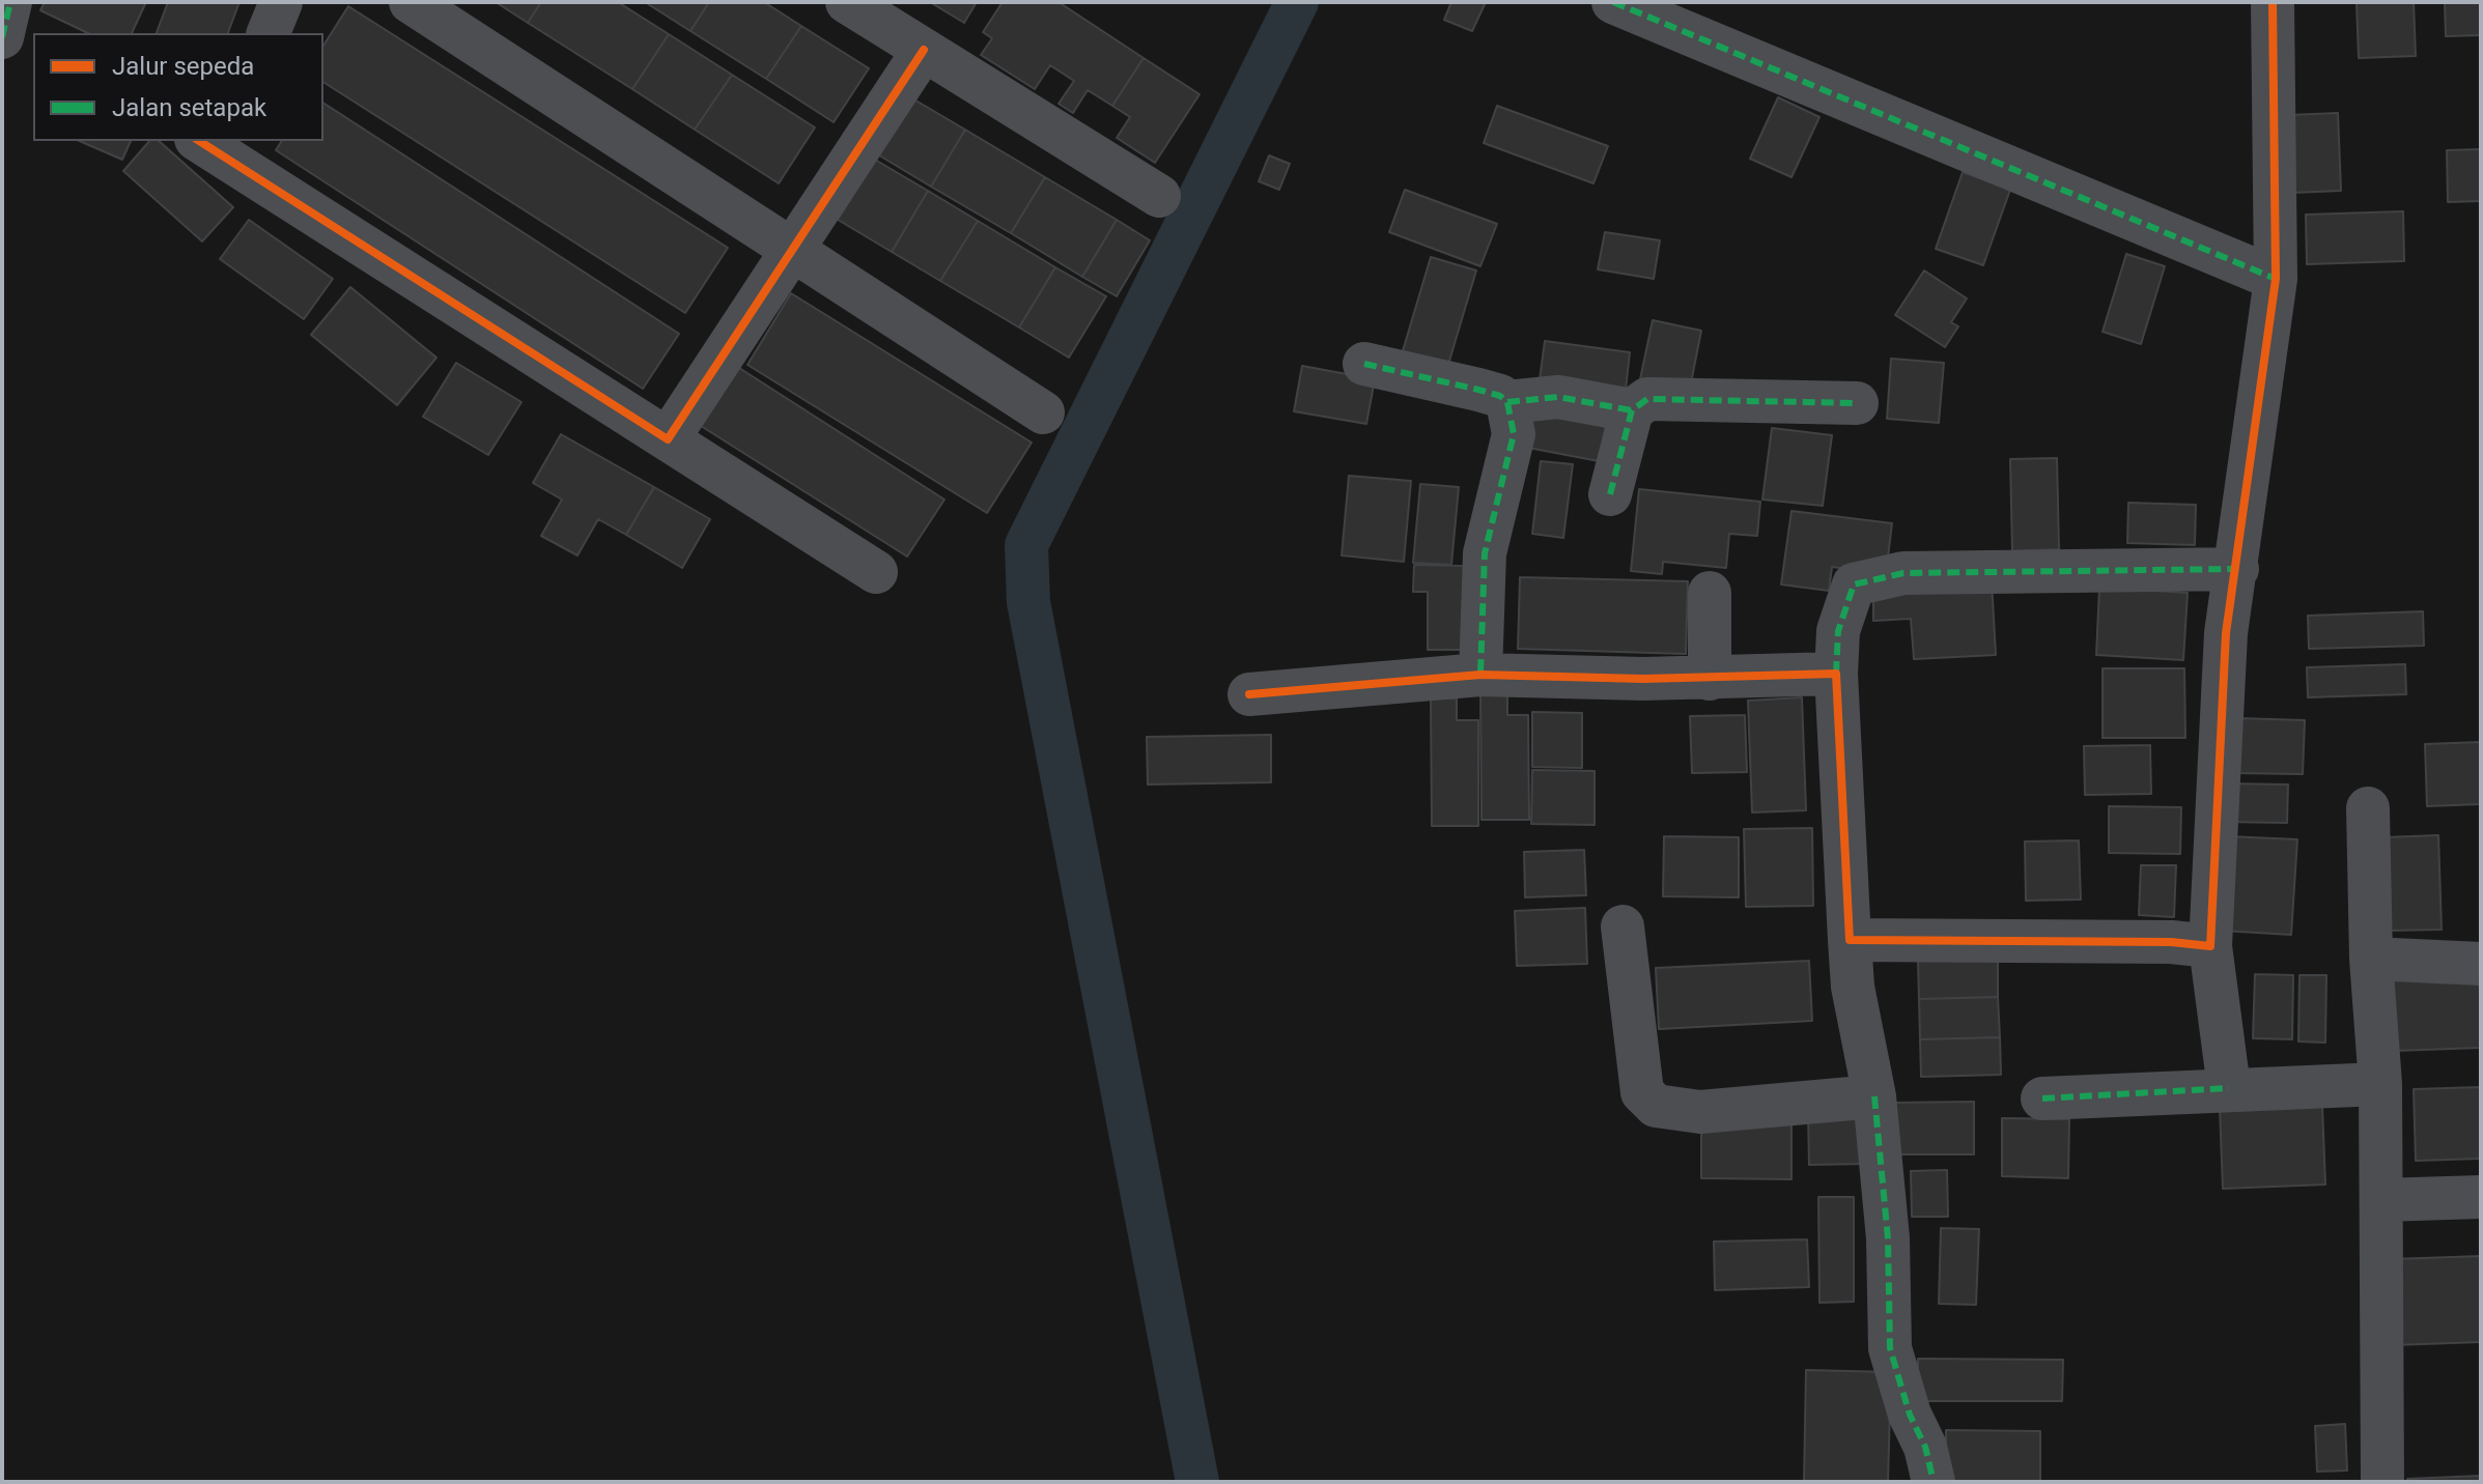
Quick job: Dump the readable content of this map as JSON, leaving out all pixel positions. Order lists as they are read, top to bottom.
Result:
{
  "legend": ["Jalur sepeda", "Jalan setapak"]
}
